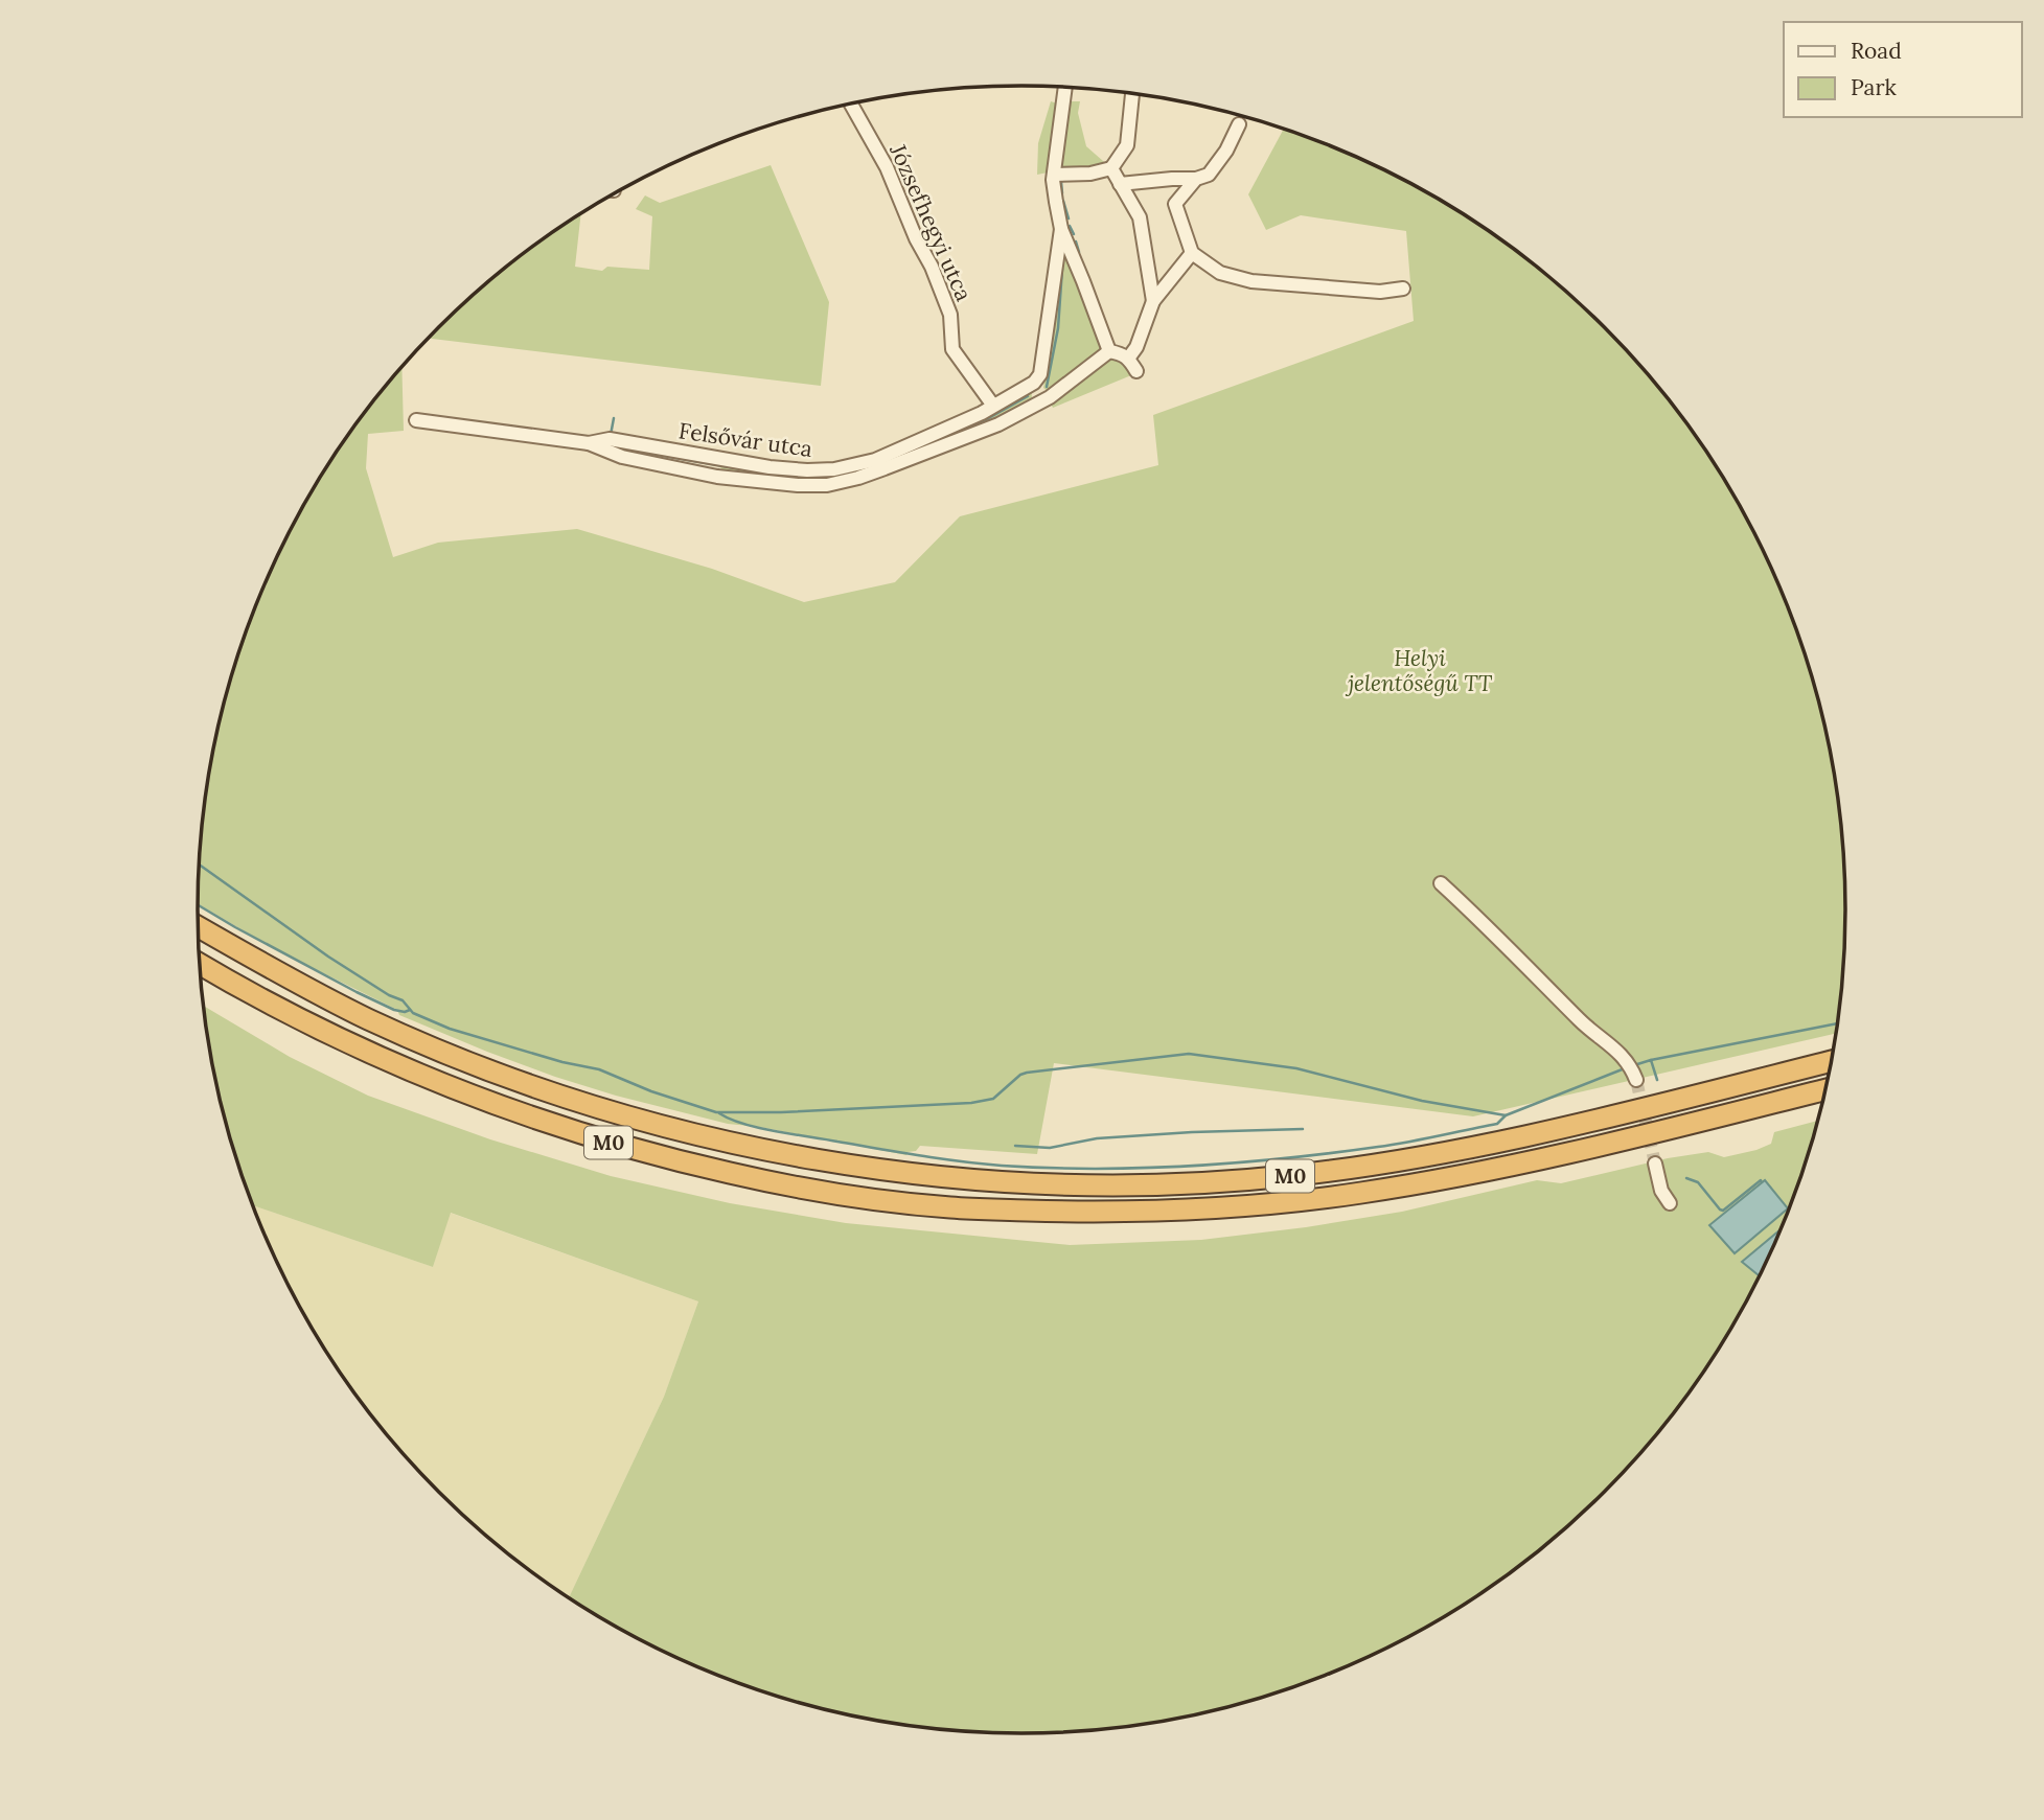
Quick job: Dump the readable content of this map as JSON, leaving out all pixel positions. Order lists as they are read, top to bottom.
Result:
{
  "streets": {
    "highway": ["M0"],
    "street": ["Józsefhegyi utca", "Felsővár utca"]
  },
  "crossings": [
    ["Józsefhegyi utca", "Felsővár utca"]
  ],
  "parks": ["Helyi jelentőségű TT"],
  "legend": ["Road", "Park"]
}
